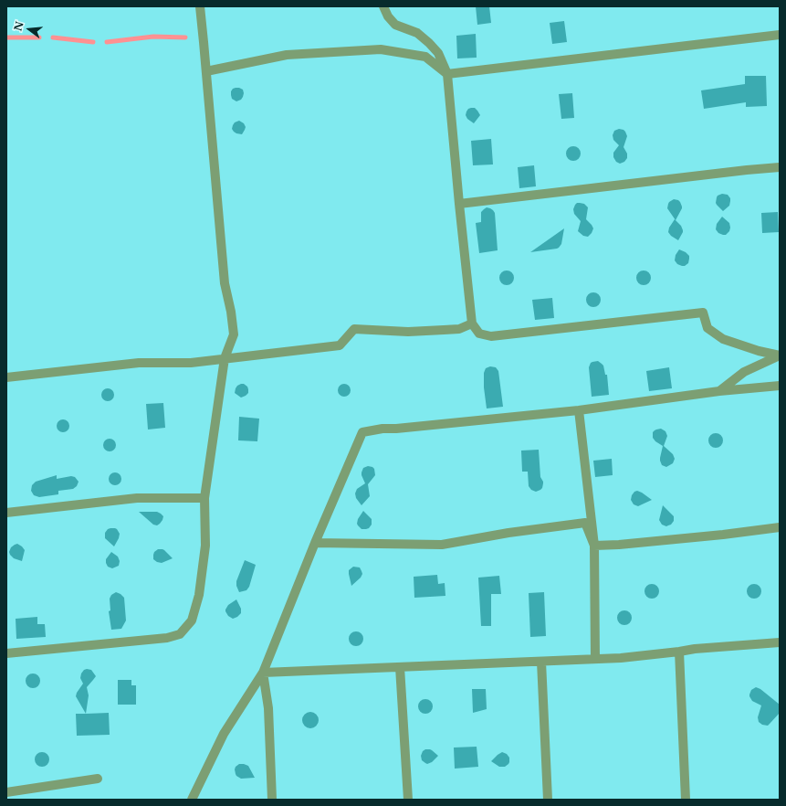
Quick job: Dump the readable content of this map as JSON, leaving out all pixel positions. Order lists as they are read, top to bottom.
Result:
{
  "north": "left"
}
